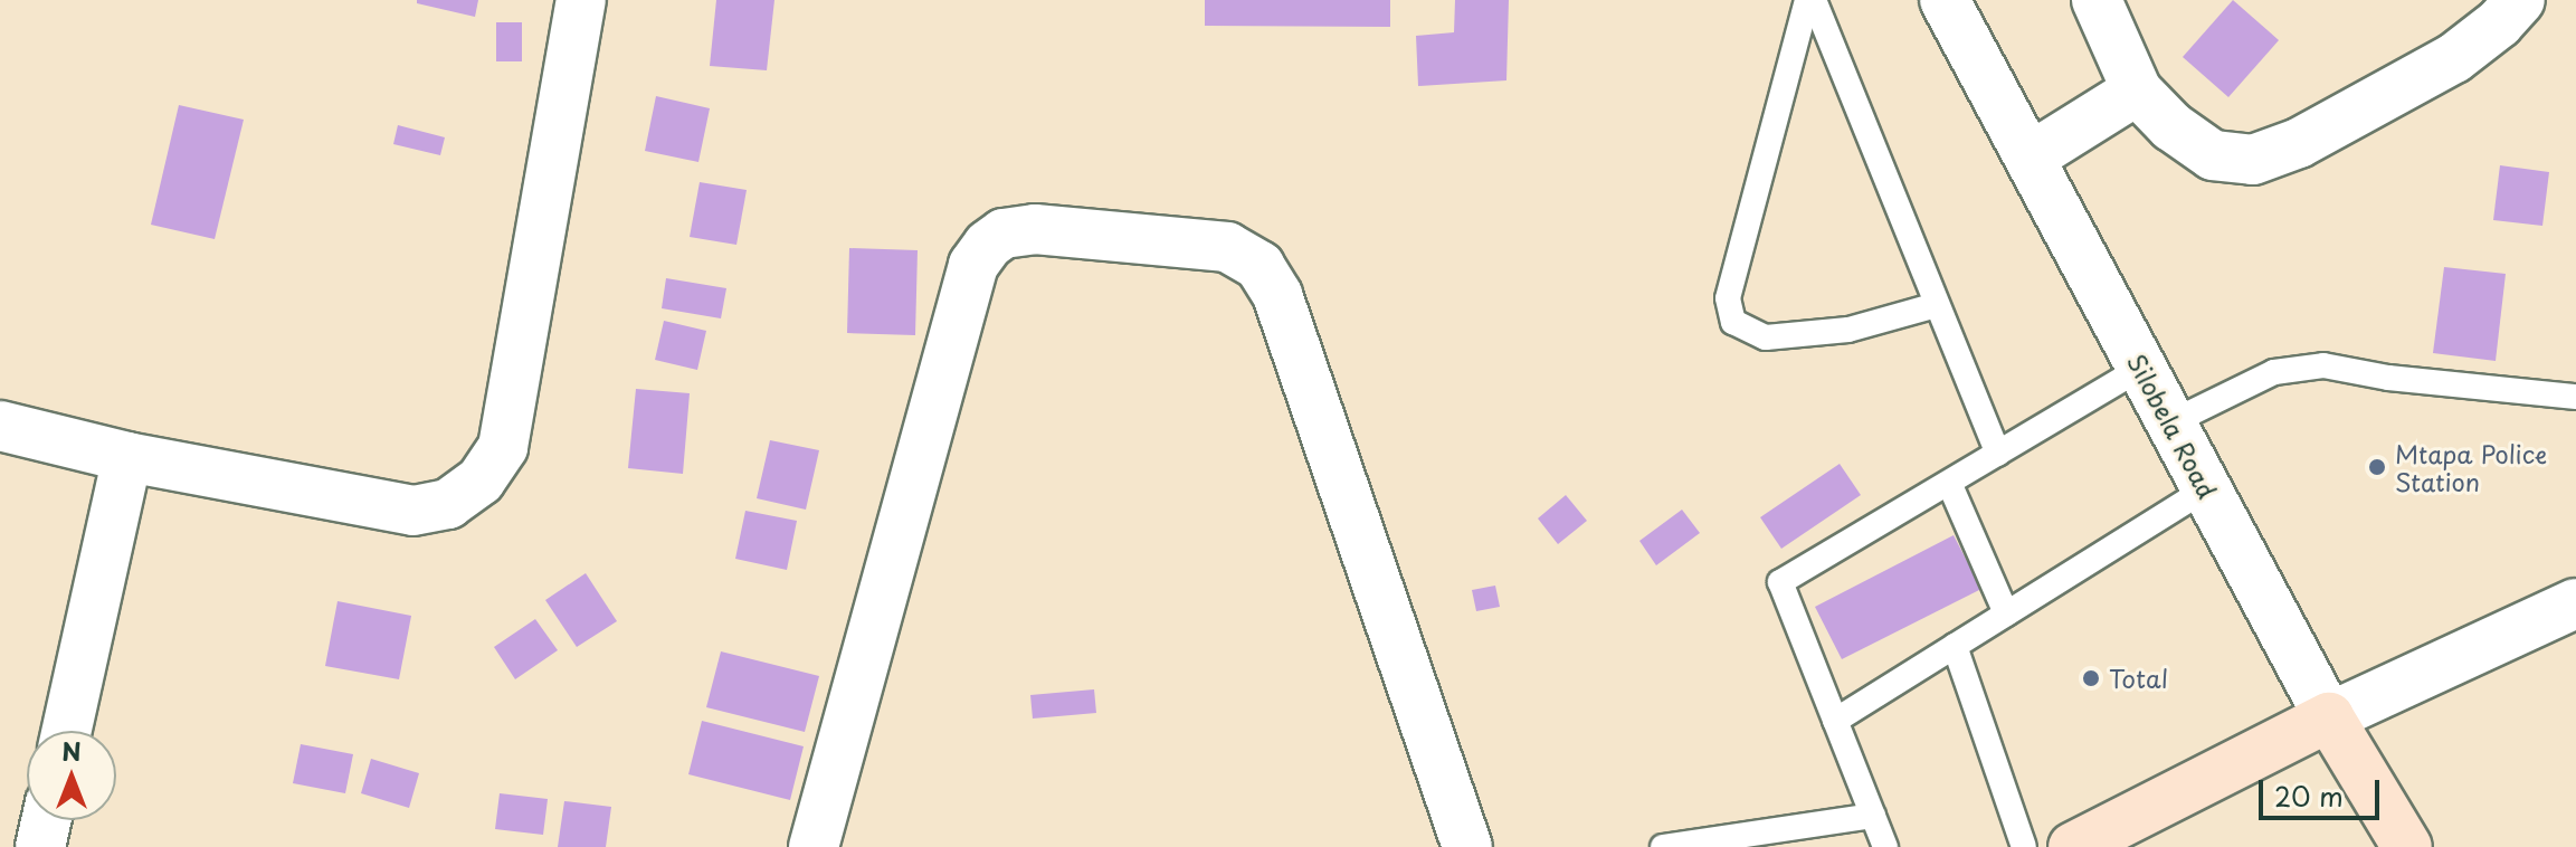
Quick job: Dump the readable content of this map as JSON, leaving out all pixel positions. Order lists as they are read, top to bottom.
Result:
{
  "streets": {
    "main road": ["Silobela Road"]
  },
  "places": ["Mtapa Police Station", "Total"],
  "scale_bar": "20 m",
  "north": "top"
}
